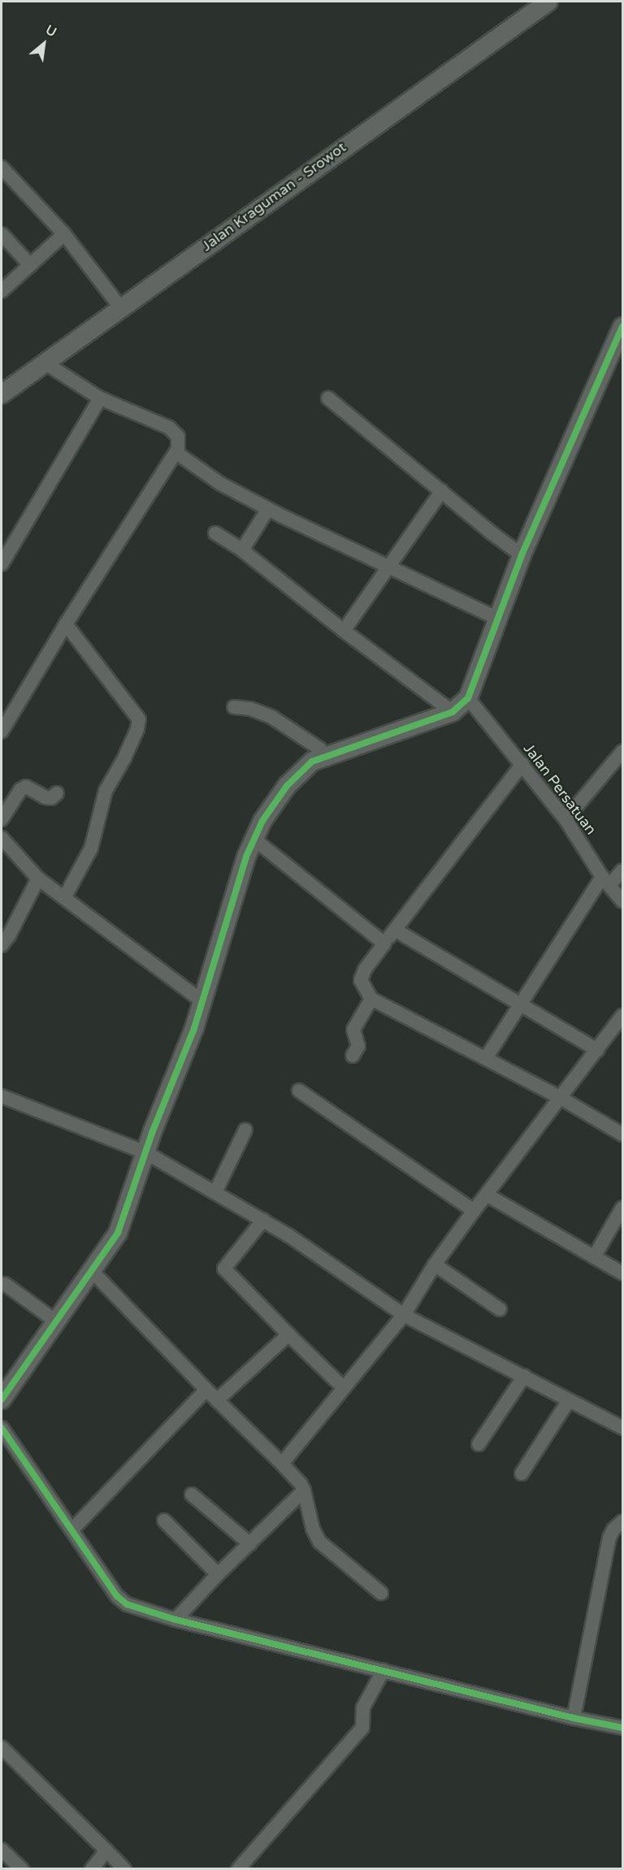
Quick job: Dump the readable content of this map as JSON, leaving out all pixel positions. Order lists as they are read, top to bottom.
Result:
{
  "streets": {
    "street": ["Jalan Kraguman - Srowot", "Jalan Persatuan"]
  },
  "north": "top right"
}
